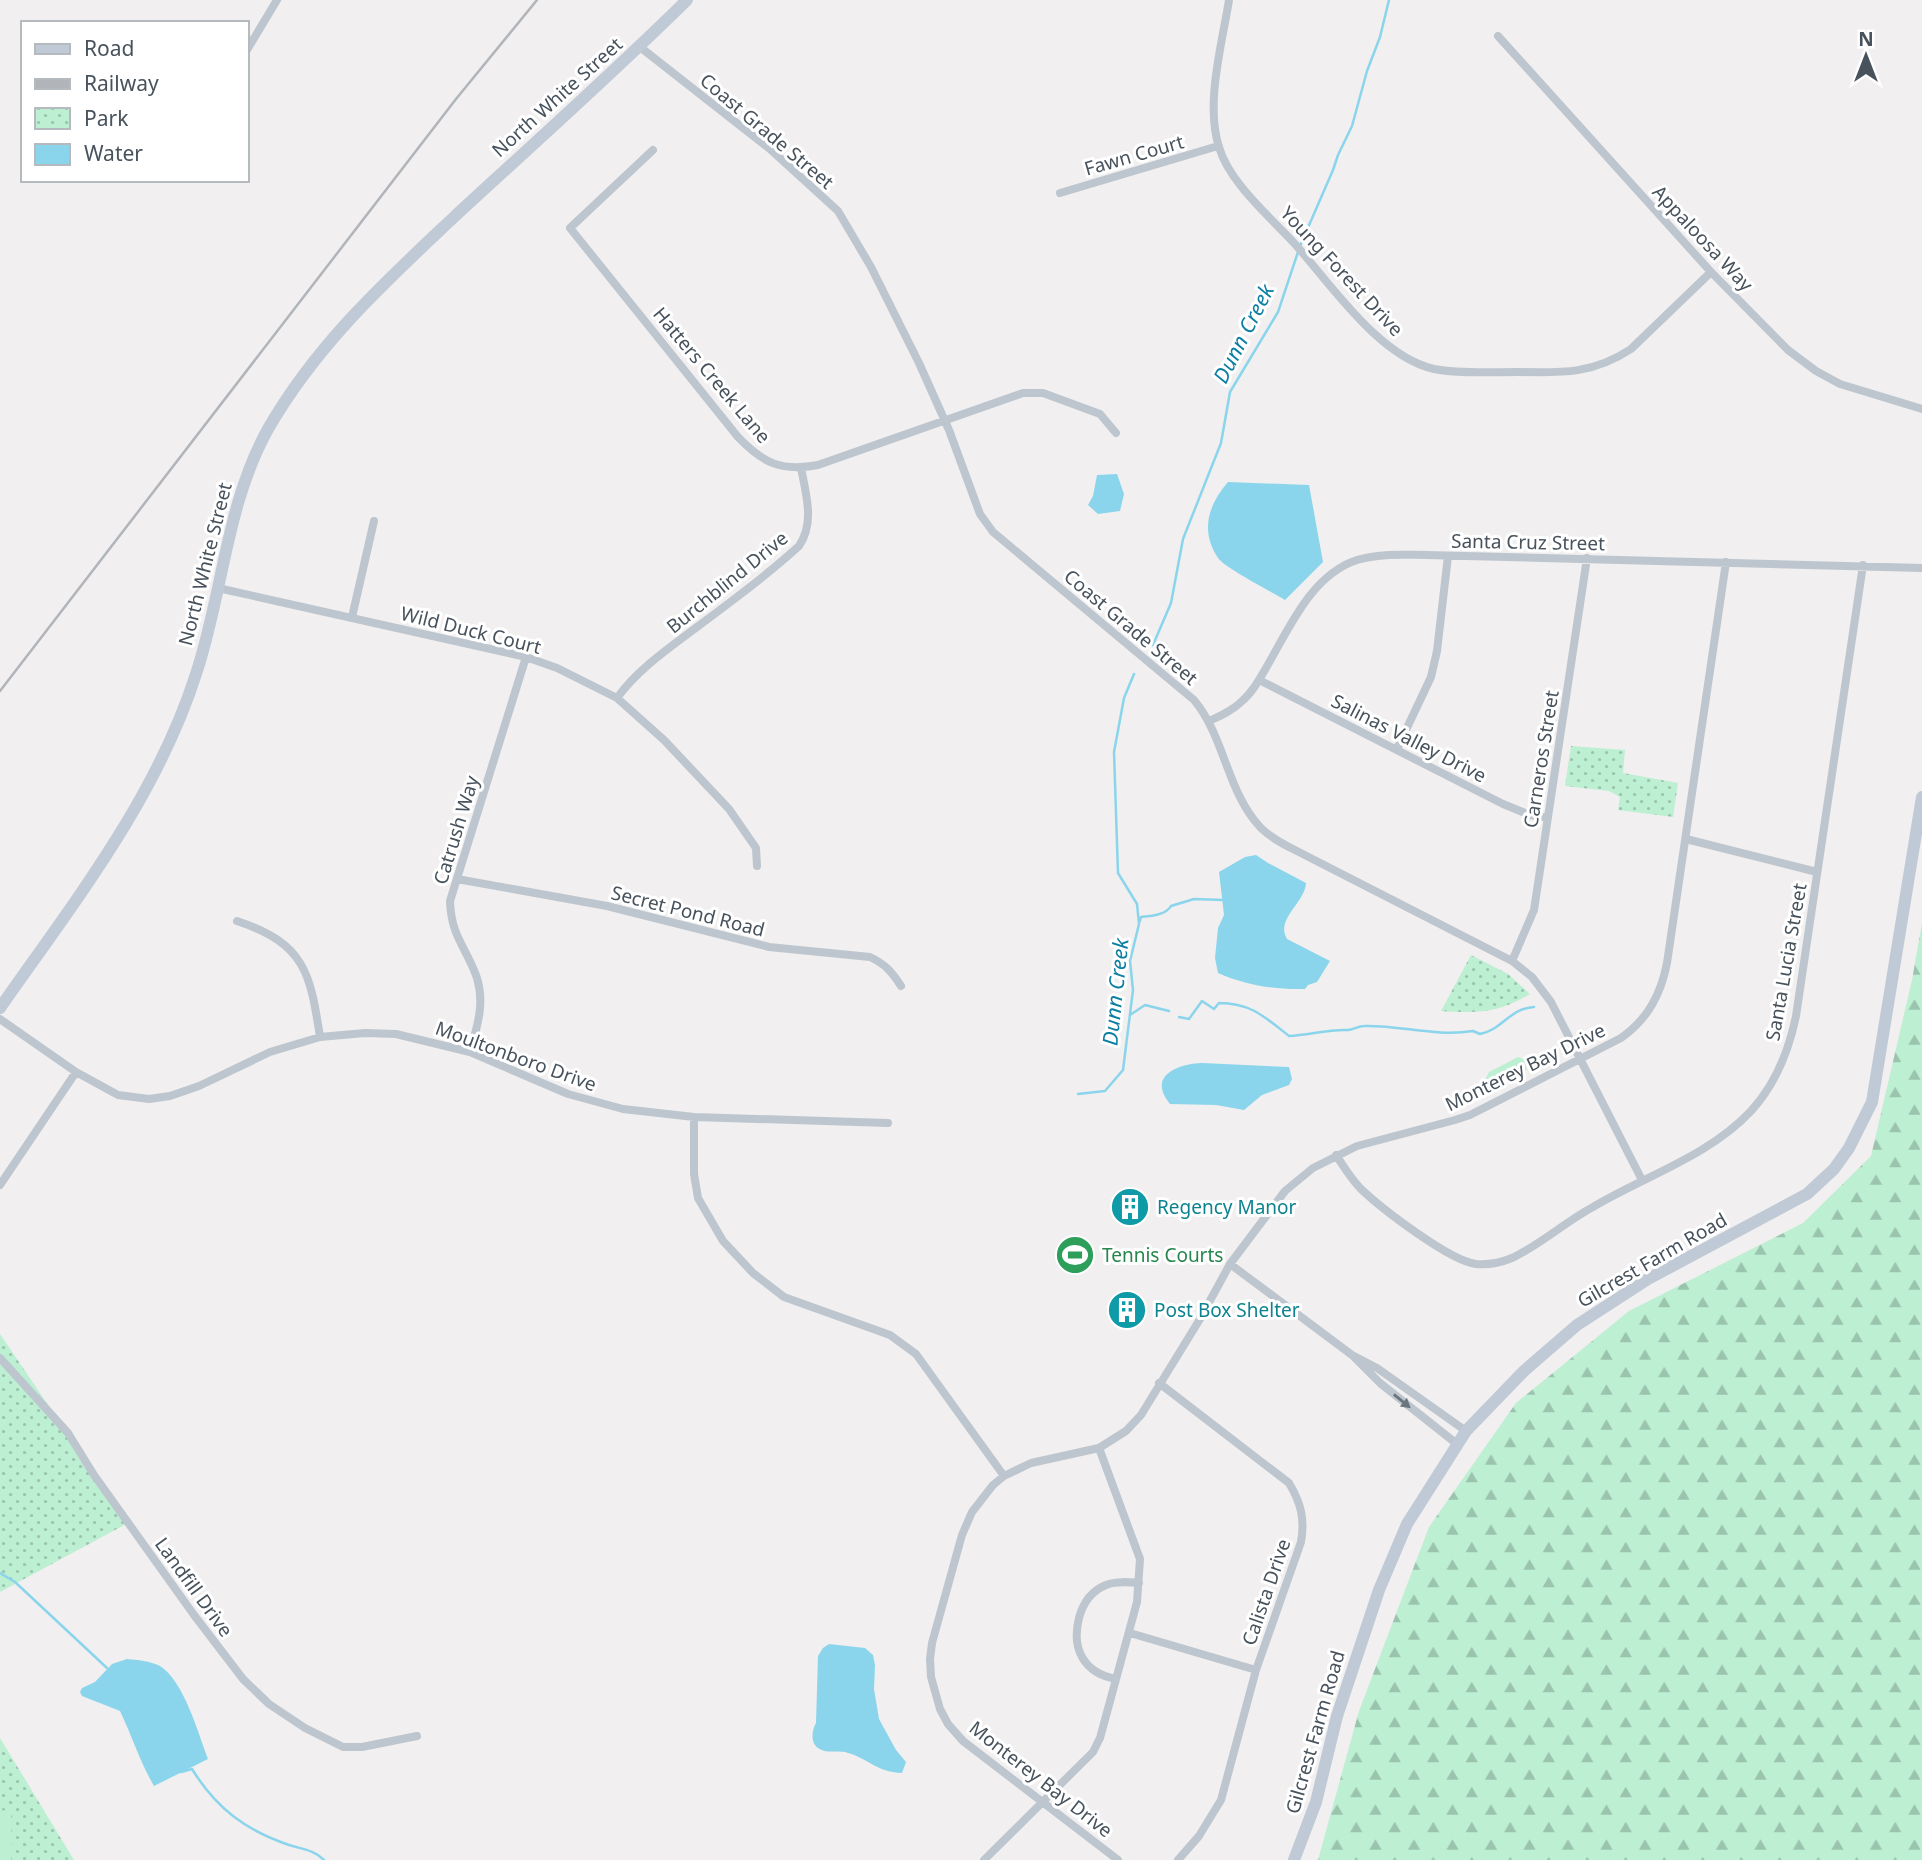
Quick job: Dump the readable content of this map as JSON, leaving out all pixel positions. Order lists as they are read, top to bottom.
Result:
{
  "streets": {
    "main road": ["North White Street", "Gilcrest Farm Road"],
    "street": [
      "Coast Grade Street",
      "Fawn Court",
      "Appaloosa Way",
      "Young Forest Drive",
      "Hatters Creek Lane",
      "Santa Cruz Street",
      "Burchblind Drive",
      "Wild Duck Court",
      "Salinas Valley Drive",
      "Carneros Street",
      "Catrush Way",
      "Secret Pond Road",
      "Santa Lucia Street",
      "Moultonboro Drive",
      "Monterey Bay Drive",
      "Landfill Drive",
      "Calista Drive"
    ]
  },
  "crossings": [
    ["North White Street", "Coast Grade Street"],
    ["North White Street", "Wild Duck Court"],
    ["Coast Grade Street", "Hatters Creek Lane"],
    ["Coast Grade Street", "Santa Cruz Street"],
    ["Coast Grade Street", "Carneros Street"],
    ["Coast Grade Street", "Santa Lucia Street"],
    ["Coast Grade Street", "Monterey Bay Drive"],
    ["Fawn Court", "Young Forest Drive"],
    ["Appaloosa Way", "Young Forest Drive"],
    ["Hatters Creek Lane", "Burchblind Drive"],
    ["Santa Cruz Street", "Salinas Valley Drive"],
    ["Santa Cruz Street", "Carneros Street"],
    ["Santa Cruz Street", "Santa Lucia Street"],
    ["Santa Cruz Street", "Monterey Bay Drive"],
    ["Burchblind Drive", "Wild Duck Court"],
    ["Wild Duck Court", "Catrush Way"],
    ["Salinas Valley Drive", "Carneros Street"],
    ["Catrush Way", "Secret Pond Road"],
    ["Catrush Way", "Moultonboro Drive"],
    ["Santa Lucia Street", "Monterey Bay Drive"],
    ["Monterey Bay Drive", "Calista Drive"]
  ],
  "water": ["Dunn Creek"],
  "places": {
    "building": ["Regency Manor", "Post Box Shelter"],
    "sports": ["Tennis Courts"]
  },
  "legend": [
    "Road",
    "Railway",
    "Park",
    "Water"
  ],
  "north": "top"
}
